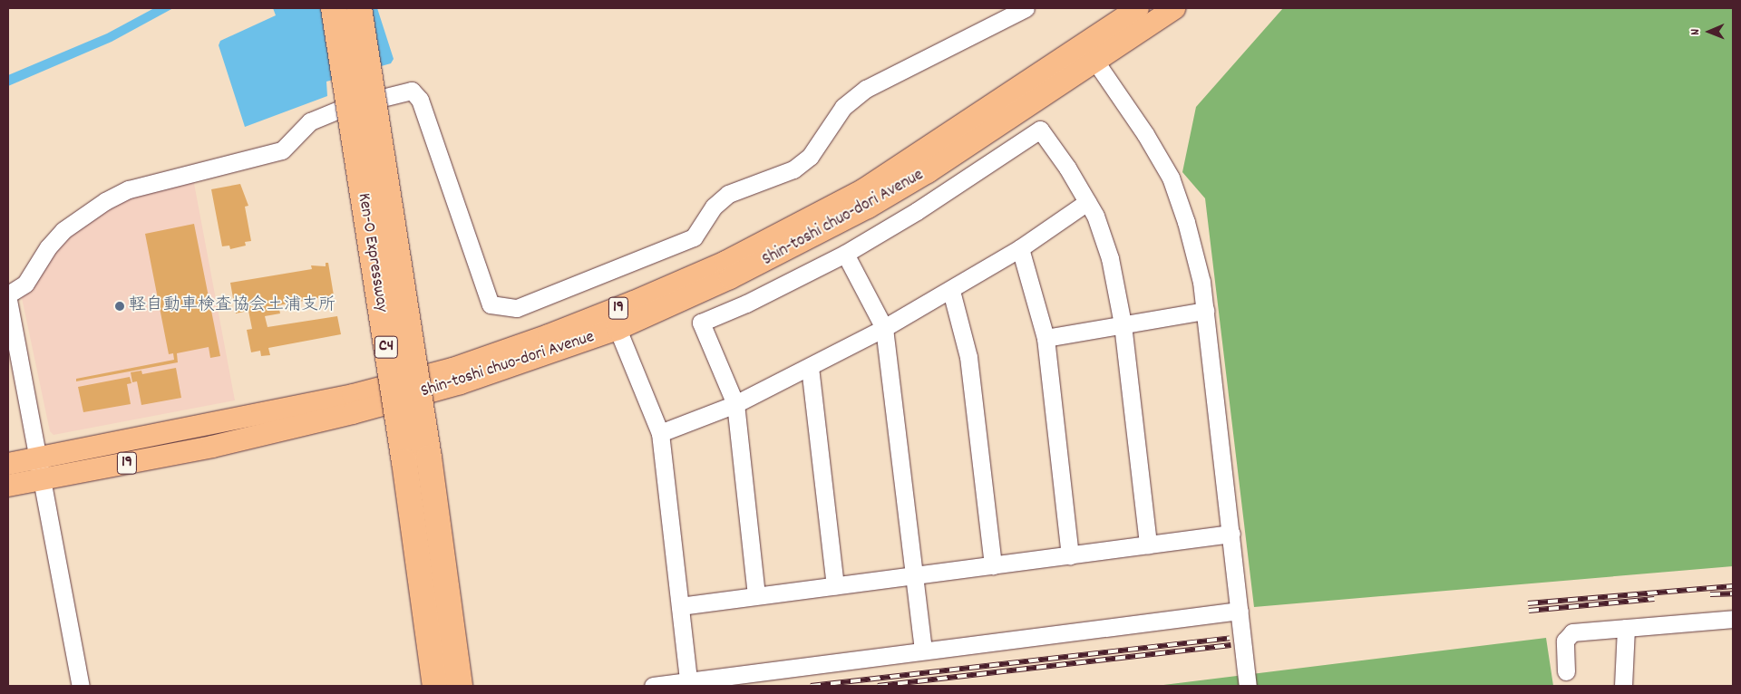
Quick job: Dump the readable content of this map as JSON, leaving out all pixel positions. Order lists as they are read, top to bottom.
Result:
{
  "streets": {
    "highway": ["Ken-O Expressway", "C4"],
    "main road": ["Shin-toshi chuo-dori Avenue", "19"]
  },
  "places": ["軽自動車検査協会土浦支所"],
  "north": "left"
}
